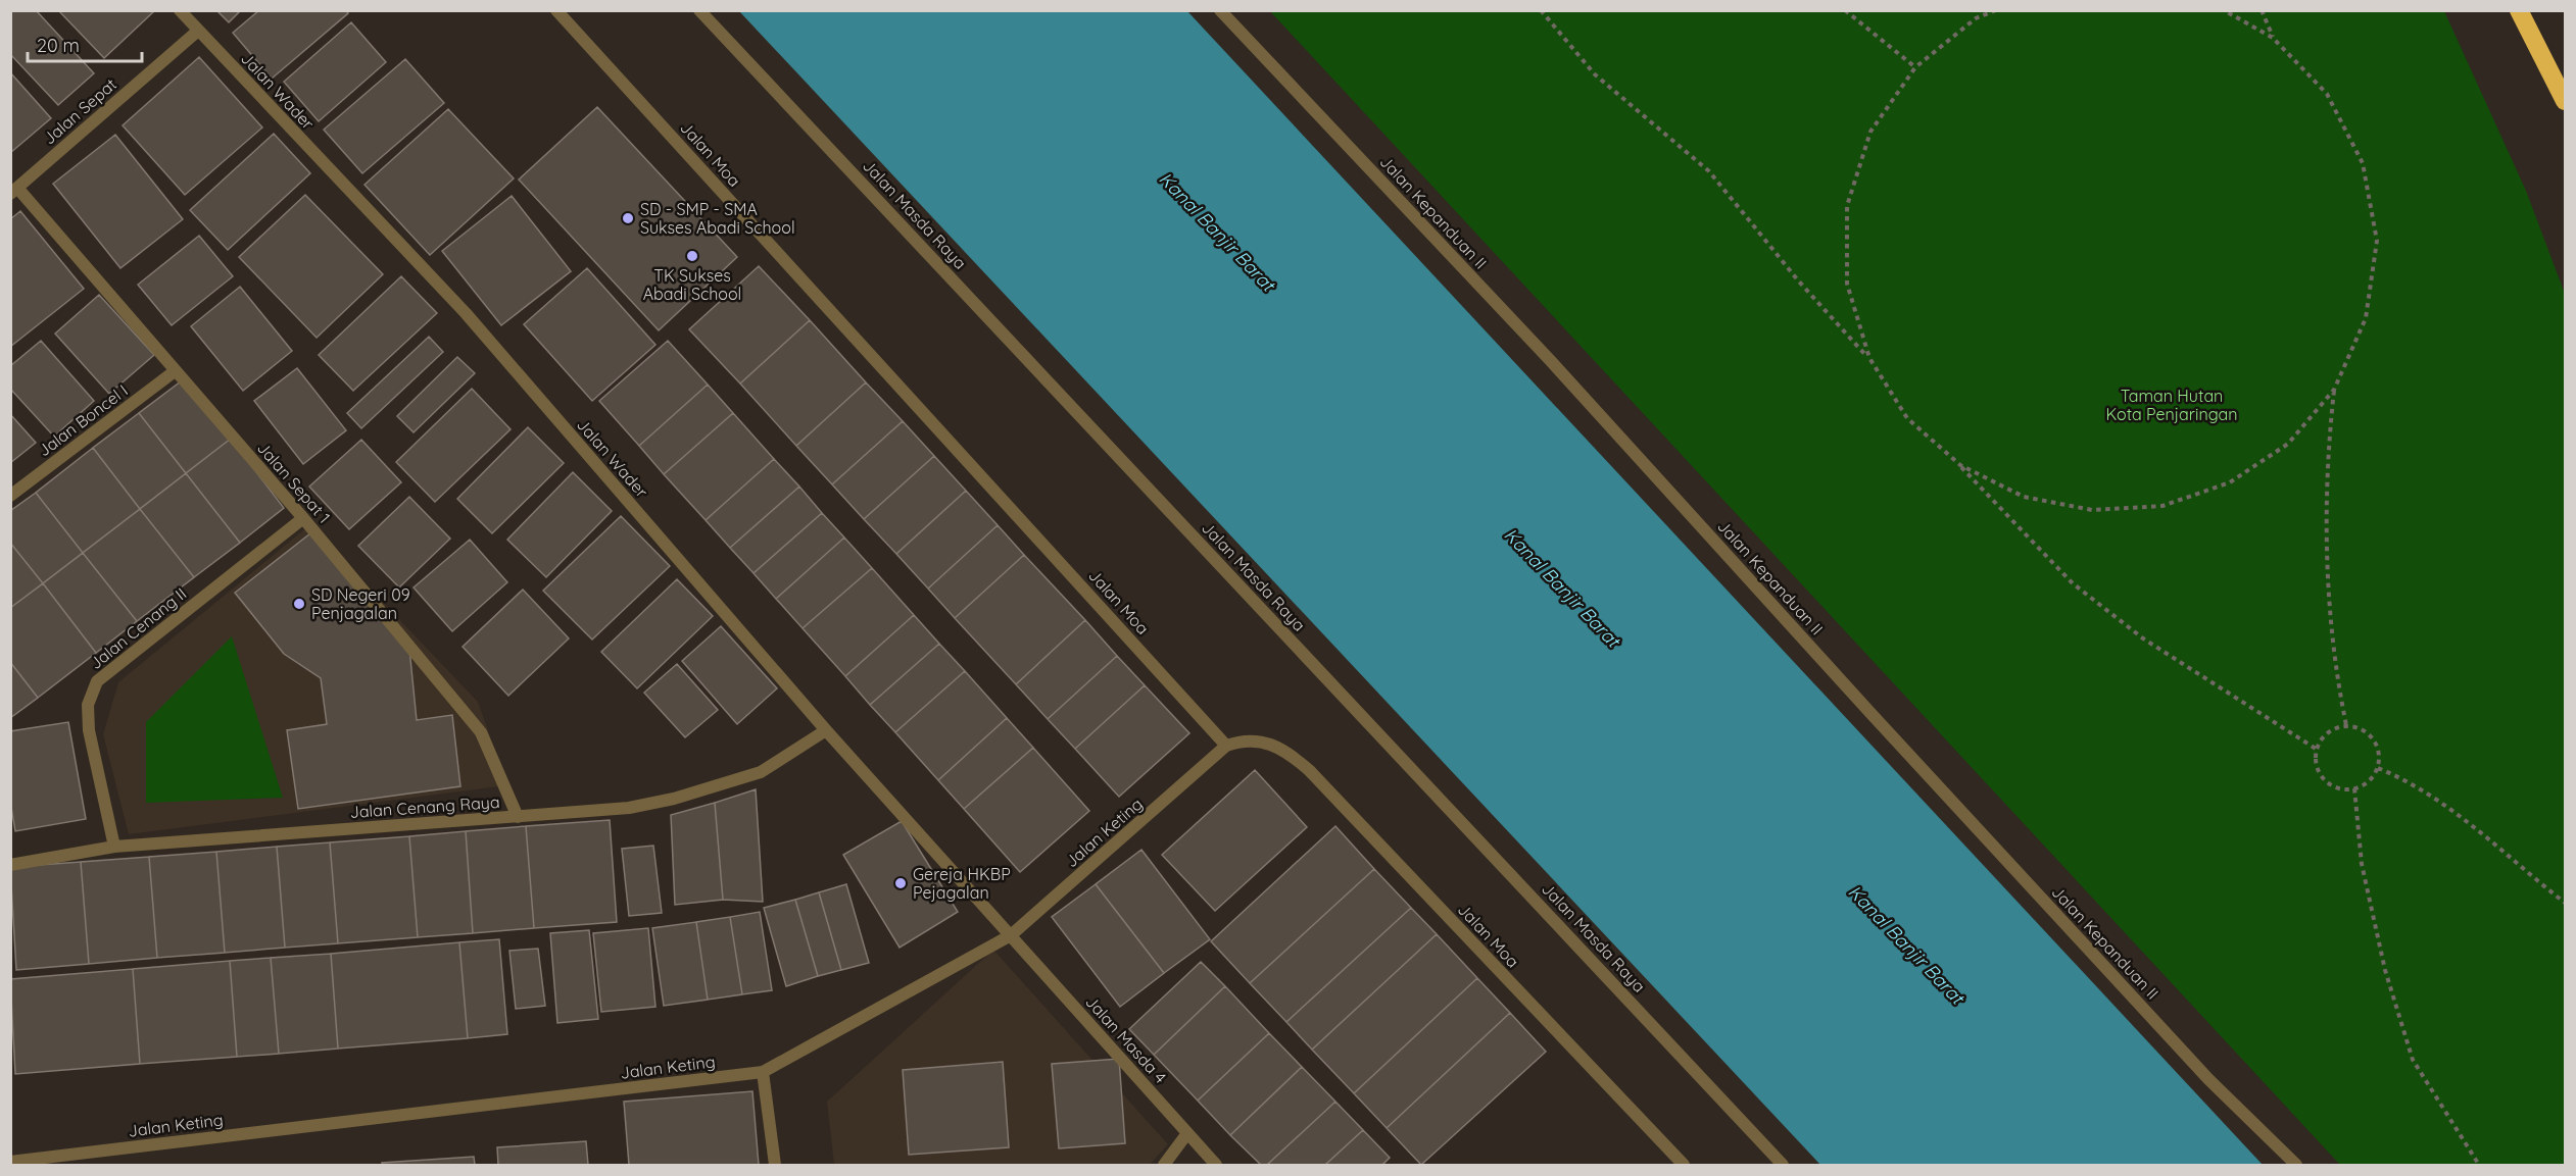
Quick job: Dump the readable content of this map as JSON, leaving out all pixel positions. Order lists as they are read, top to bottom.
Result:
{
  "streets": {
    "street": [
      "Jalan Wader",
      "Jalan Sepat",
      "Jalan Moa",
      "Jalan Kepanduan II",
      "Jalan Masda Raya",
      "Jalan Boncel I",
      "Jalan Sepat 1",
      "Jalan Cenang II",
      "Jalan Cenang Raya",
      "Jalan Keting",
      "Jalan Masda 4"
    ]
  },
  "crossings": [
    ["Jalan Wader", "Jalan Sepat"],
    ["Jalan Wader", "Jalan Cenang Raya"],
    ["Jalan Wader", "Jalan Keting"],
    ["Jalan Wader", "Jalan Masda 4"],
    ["Jalan Sepat", "Jalan Sepat 1"],
    ["Jalan Moa", "Jalan Keting"],
    ["Jalan Boncel I", "Jalan Sepat 1"],
    ["Jalan Sepat 1", "Jalan Cenang II"],
    ["Jalan Sepat 1", "Jalan Cenang Raya"],
    ["Jalan Cenang II", "Jalan Cenang Raya"],
    ["Jalan Keting", "Jalan Masda 4"]
  ],
  "water": ["Kanal Banjir Barat"],
  "parks": ["Taman Hutan Kota Penjaringan"],
  "places": [
    "SD - SMP - SMA Sukses Abadi School",
    "TK Sukses Abadi School",
    "SD Negeri 09 Penjagalan",
    "Gereja HKBP Pejagalan"
  ],
  "scale_bar": "20 m"
}
